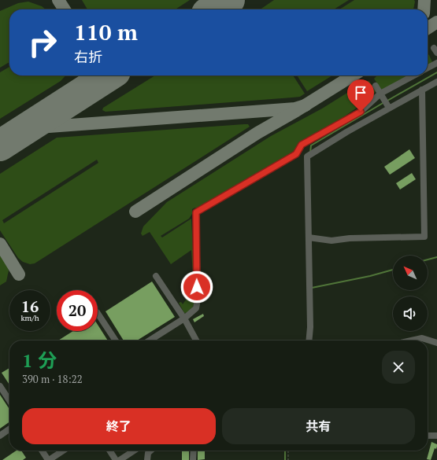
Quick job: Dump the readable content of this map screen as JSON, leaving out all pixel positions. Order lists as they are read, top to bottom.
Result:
{
  "north": "top left",
  "page": {
    "turn": ["110 m", "右折"],
    "speed": "16 km/h",
    "limit": "20",
    "heading": ["1 分", "390 m · 18:22"],
    "buttons": ["終了", "共有"]
  }
}
